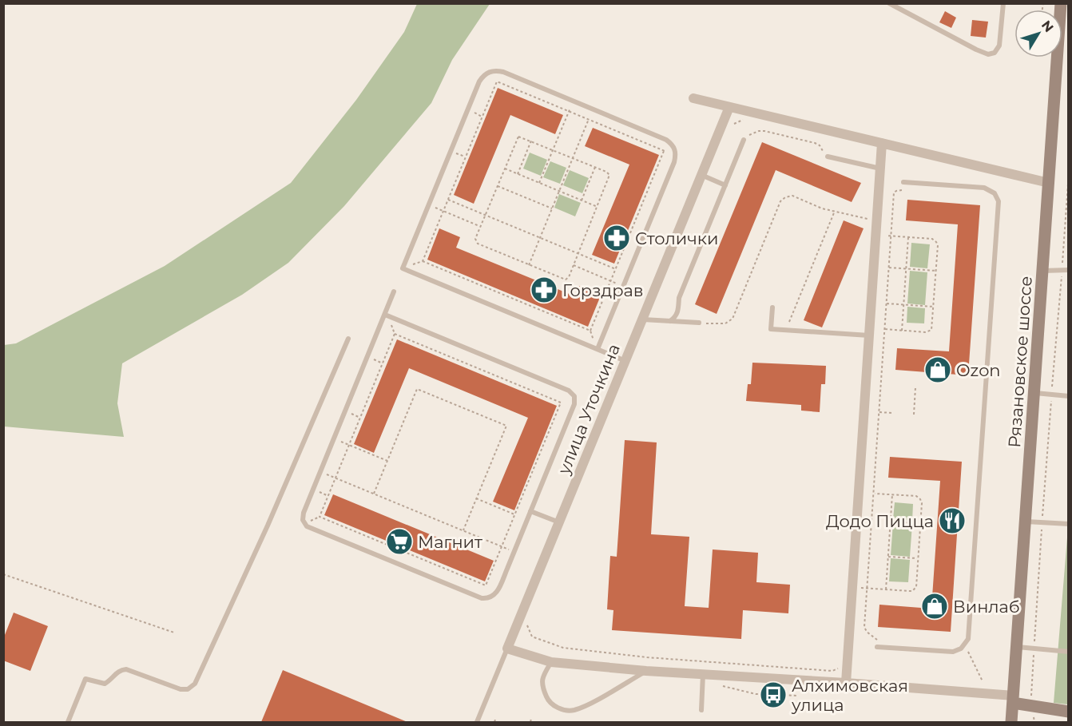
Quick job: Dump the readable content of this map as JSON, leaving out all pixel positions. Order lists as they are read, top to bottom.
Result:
{
  "streets": {
    "main road": ["Рязановское шоссе"],
    "street": ["улица Уточкина"]
  },
  "places": {
    "pharmacy": ["Столички", "Горздрав"],
    "shop": ["Ozon", "Винлаб"],
    "restaurant": ["Додо Пицца"],
    "supermarket": ["Магнит"],
    "bus stop": ["Алхимовская улица"]
  },
  "north": "top right"
}
